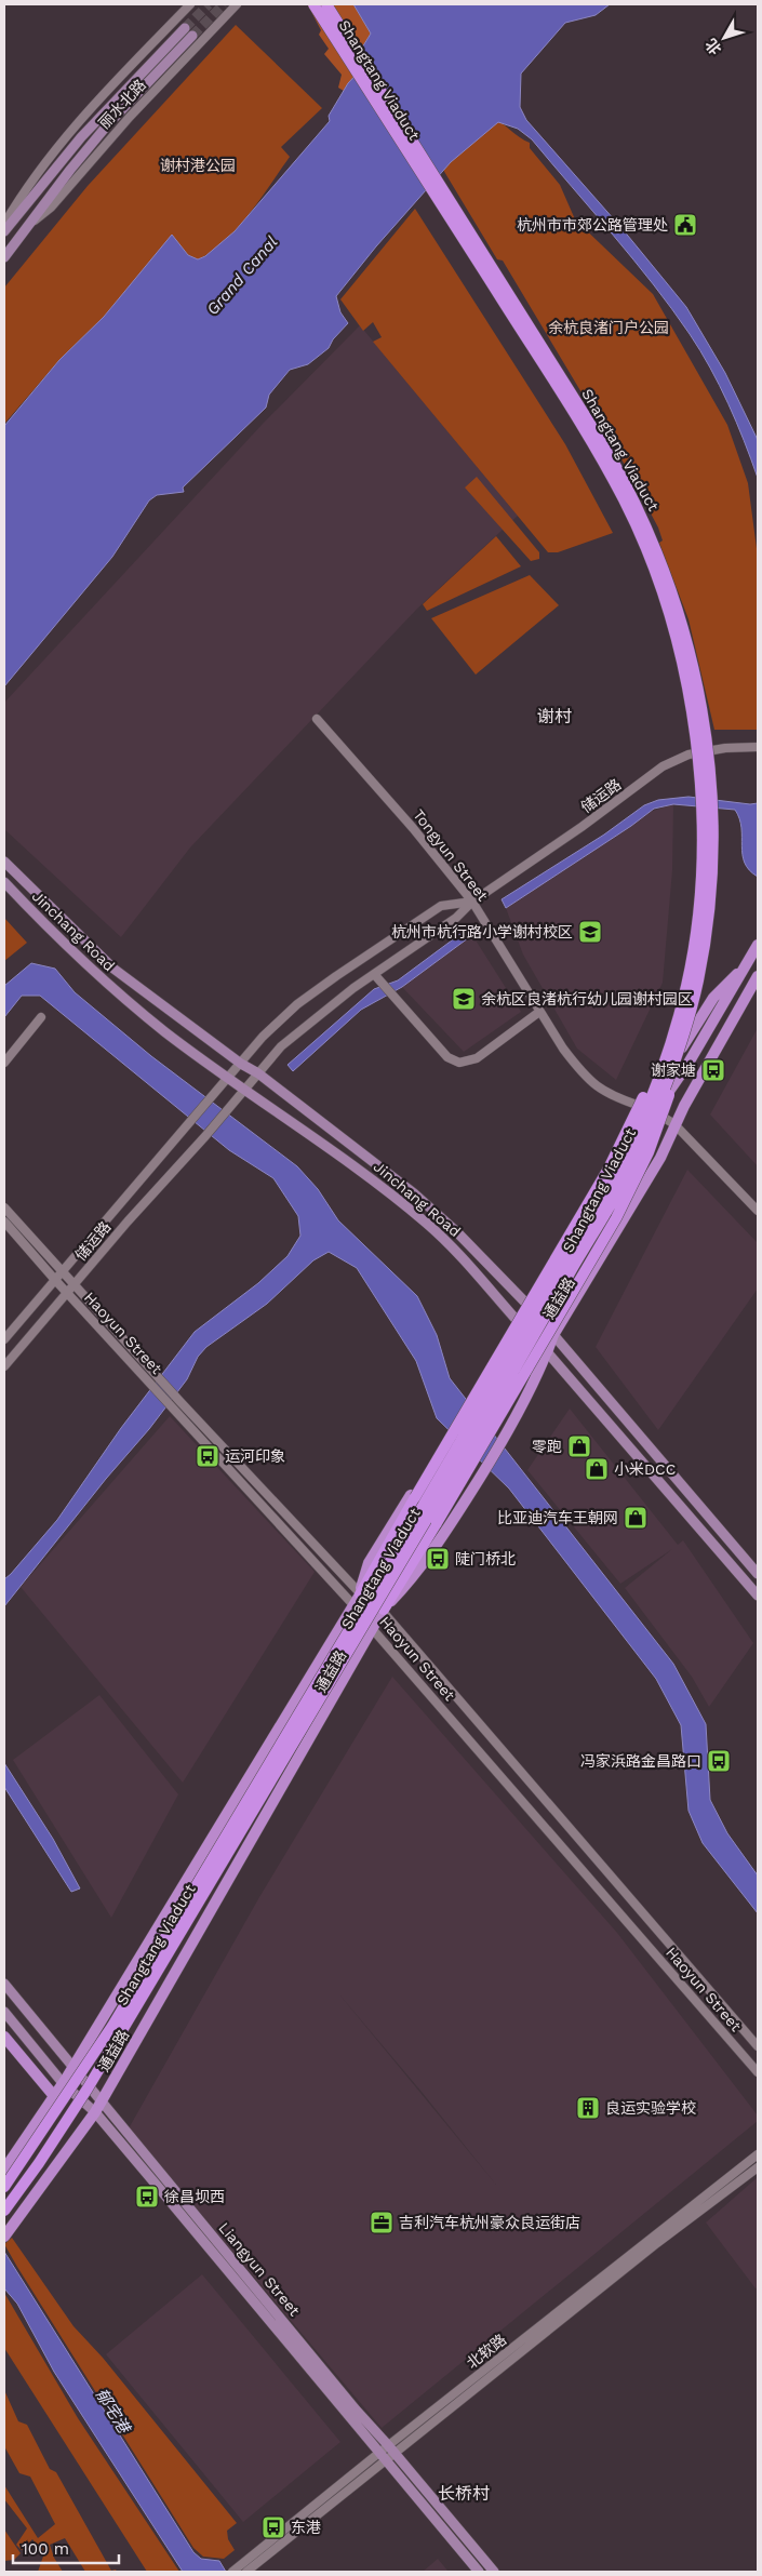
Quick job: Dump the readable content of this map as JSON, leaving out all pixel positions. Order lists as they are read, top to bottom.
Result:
{
  "streets": {
    "highway": ["Shangtang Viaduct"],
    "main road": [
      "丽水北路",
      "Jinchang Road",
      "通益路",
      "Liangyun Street"
    ],
    "street": [
      "储运路",
      "Tongyun Street",
      "Haoyun Street",
      "北软路"
    ]
  },
  "crossings": [
    ["储运路", "Tongyun Street"],
    ["储运路", "Jinchang Road"],
    ["储运路", "Haoyun Street"],
    ["Tongyun Street", "通益路"],
    ["Jinchang Road", "通益路"],
    ["通益路", "Haoyun Street"],
    ["通益路", "Liangyun Street"],
    ["Liangyun Street", "北软路"]
  ],
  "districts": ["谢村", "长桥村"],
  "water": ["Grand Canal", "郁宅港"],
  "parks": ["谢村港公园", "余杭良渚门户公园"],
  "places": {
    "public building": ["杭州市市郊公路管理处"],
    "school or university": ["杭州市杭行路小学谢村校区", "余杭区良渚杭行幼儿园谢村园区"],
    "bus stop": [
      "谢家塘",
      "运河印象",
      "陡门桥北",
      "冯家浜路金昌路口",
      "徐昌坝西",
      "东港"
    ],
    "shop": ["零跑", "小米DCC", "比亚迪汽车王朝网"],
    "building": ["良运实验学校"],
    "office": ["吉利汽车杭州豪众良运街店"]
  },
  "scale_bar": "100 m",
  "north": "bottom left"
}
